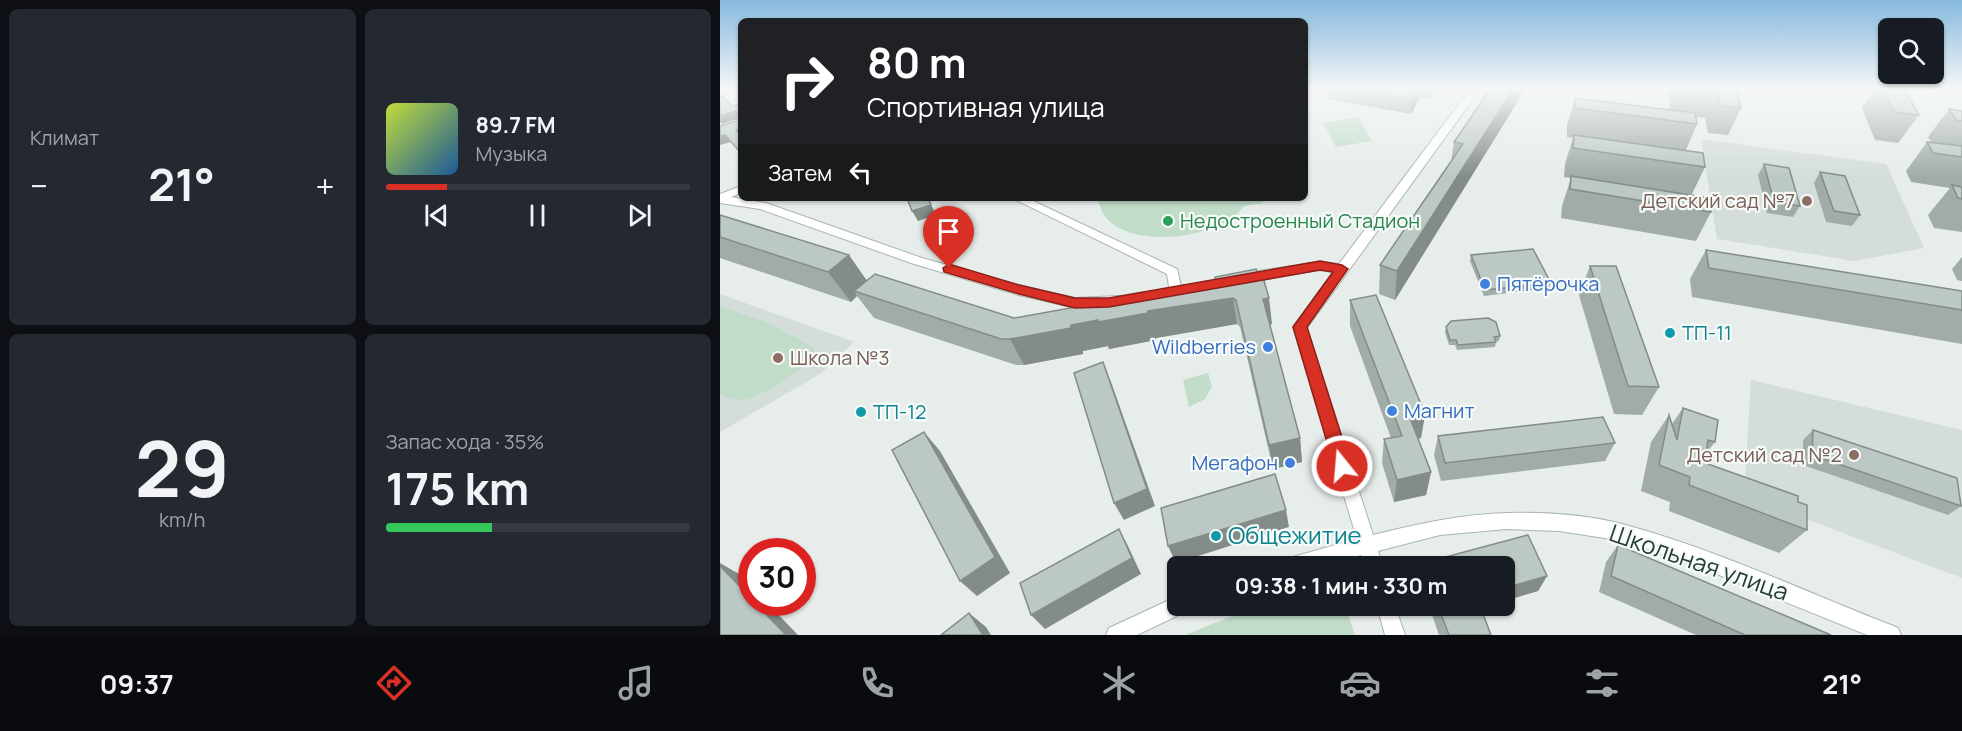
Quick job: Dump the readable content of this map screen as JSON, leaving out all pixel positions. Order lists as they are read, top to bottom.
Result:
{
  "streets": {
    "street": ["Школьная улица"]
  },
  "places": [
    "Детский сад №7",
    "Недостроенный Стадион",
    "Пятёрочка",
    "ТП-11",
    "Wildberries",
    "Школа №3",
    "Магнит",
    "ТП-12",
    "Детский сад №2",
    "Мегафон",
    "Общежитие"
  ],
  "page": {
    "tile": [
      "Климат",
      ["29", "km/h"],
      ["Запас хода · 35%", "175 km"]
    ],
    "turn": ["80 m", "Спортивная улица"],
    "song": ["89.7 FM", "Музыка"],
    "then": "Затем",
    "heat": ["−", "21°", "+"],
    "limit": "30",
    "trip": "09:38 · 1 мин · 330 m",
    "tabs": ["09:37", "21°"]
  }
}
